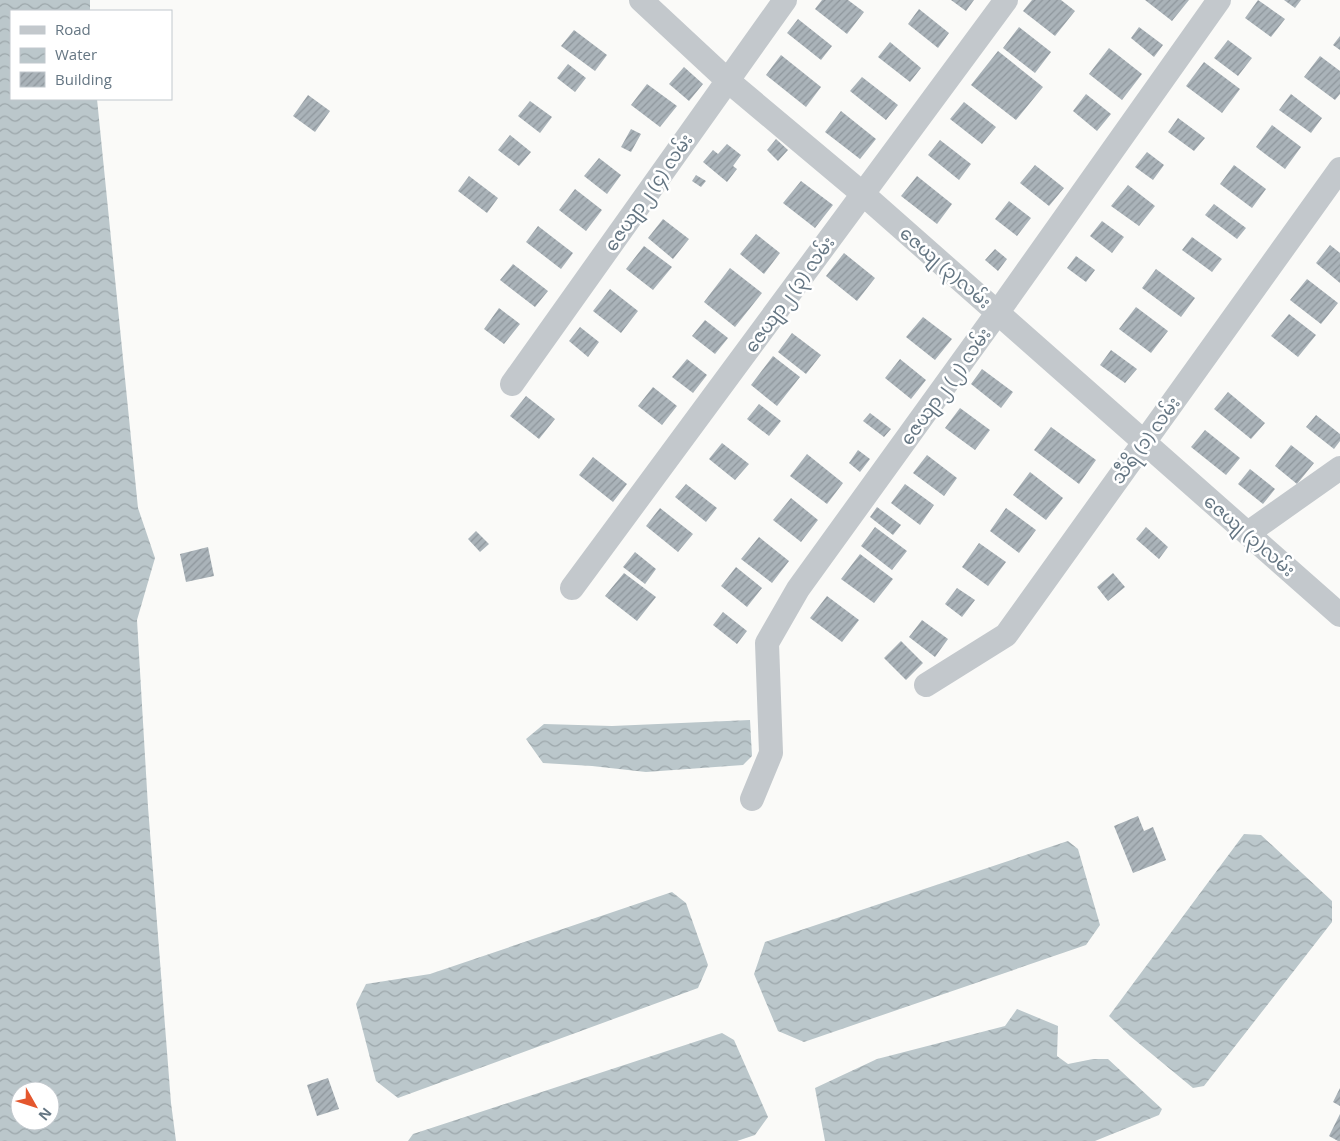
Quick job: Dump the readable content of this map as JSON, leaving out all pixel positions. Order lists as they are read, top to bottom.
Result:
{
  "streets": {
    "street": [
      "ဇေယျာ၂ (၄) လမ်း",
      "ဇေယျ (၃)လမ်း",
      "ဇေယျာ၂ (၃) လမ်း",
      "ဇေယျာ၂ (၂) လမ်း",
      "သီရိ (၁) လမ်း"
    ]
  },
  "crossings": [
    ["ဇေယျာ၂ (၄) လမ်း", "ဇေယျ (၃)လမ်း"],
    ["ဇေယျ (၃)လမ်း", "ဇေယျာ၂ (၃) လမ်း"],
    ["ဇေယျ (၃)လမ်း", "ဇေယျာ၂ (၂) လမ်း"],
    ["ဇေယျ (၃)လမ်း", "သီရိ (၁) လမ်း"]
  ],
  "legend": ["Road", "Water", "Building"],
  "north": "bottom right"
}
